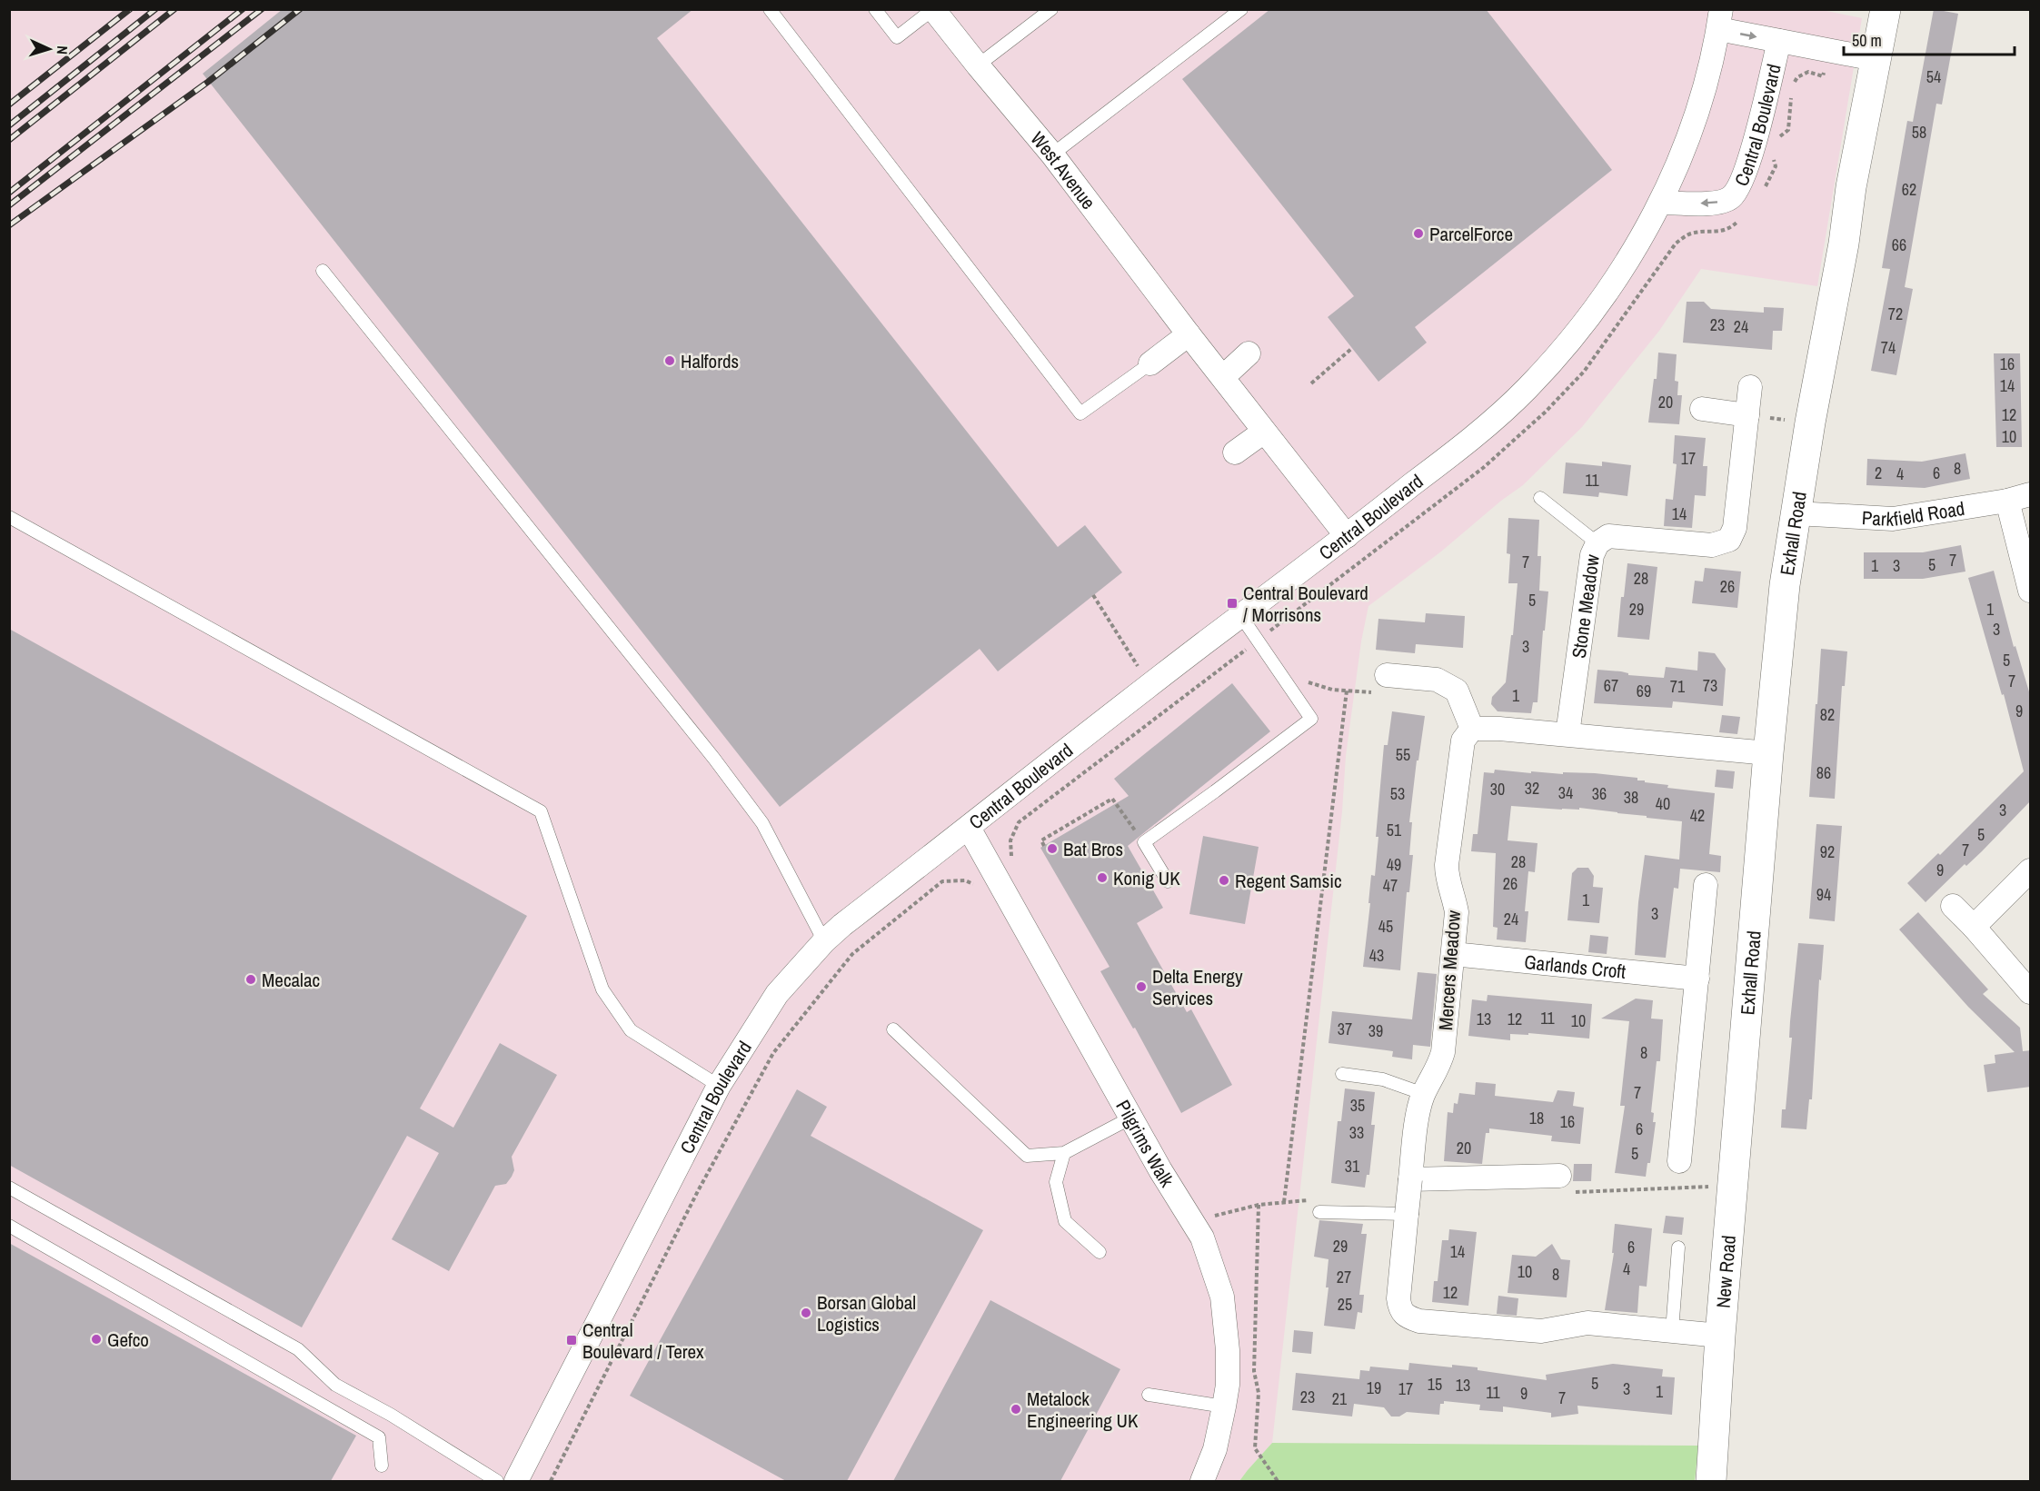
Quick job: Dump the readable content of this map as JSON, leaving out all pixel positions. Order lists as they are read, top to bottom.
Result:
{
  "streets": {
    "street": [
      "Central Boulevard",
      "West Avenue",
      "Parkfield Road",
      "Exhall Road",
      "Stone Meadow",
      "Garlands Croft",
      "Mercers Meadow",
      "Pilgrims Walk",
      "New Road"
    ]
  },
  "crossings": [
    ["Central Boulevard", "West Avenue"],
    ["Central Boulevard", "Pilgrims Walk"],
    ["Parkfield Road", "Exhall Road"],
    ["Exhall Road", "New Road"],
    ["Garlands Croft", "Mercers Meadow"],
    ["Mercers Meadow", "New Road"]
  ],
  "places": {
    "other": [
      "ParcelForce",
      "Halfords",
      "Bat Bros",
      "Konig UK",
      "Regent Samsic",
      "Mecalac",
      "Delta Energy Services",
      "Borsan Global Logistics",
      "Gefco",
      "Metalock Engineering UK"
    ],
    "transit": ["Central Boulevard / Morrisons", "Central Boulevard / Terex"]
  },
  "house_numbers": [
    "54",
    "58",
    "62",
    "66",
    "72",
    "23",
    "24",
    "74",
    "16",
    "14",
    "20",
    "12",
    "10",
    "17",
    "8",
    "2",
    "6",
    "4",
    "11",
    "14",
    "7",
    "7",
    "5",
    "1",
    "3",
    "28",
    "26",
    "5",
    "29",
    "1",
    "3",
    "3",
    "5",
    "7",
    "67",
    "73",
    "71",
    "69",
    "1",
    "9",
    "82",
    "55",
    "86",
    "32",
    "30",
    "34",
    "53",
    "36",
    "38",
    "40",
    "3",
    "42",
    "51",
    "5",
    "7",
    "92",
    "28",
    "49",
    "9",
    "26",
    "47",
    "94",
    "1",
    "3",
    "24",
    "45",
    "43",
    "11",
    "13",
    "12",
    "10",
    "37",
    "39",
    "8",
    "7",
    "35",
    "18",
    "16",
    "6",
    "33",
    "20",
    "5",
    "31",
    "29",
    "6",
    "14",
    "4",
    "10",
    "8",
    "27",
    "12",
    "25",
    "5",
    "15",
    "13",
    "19",
    "17",
    "3",
    "1",
    "11",
    "9",
    "23",
    "7",
    "21"
  ],
  "scale_bar": "50 m",
  "north": "right"
}
